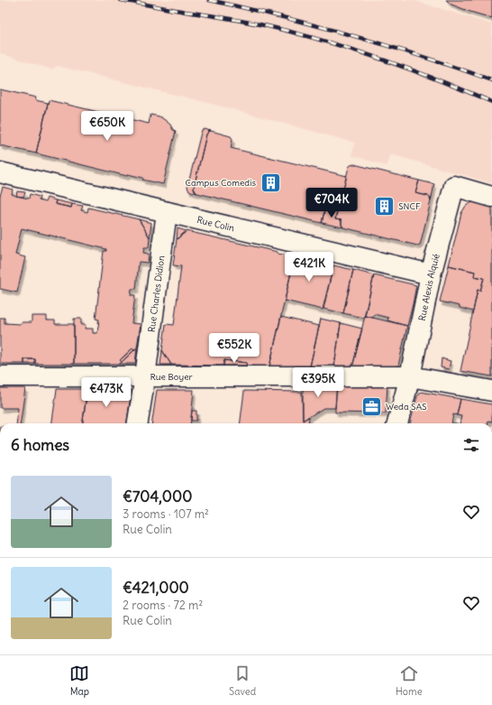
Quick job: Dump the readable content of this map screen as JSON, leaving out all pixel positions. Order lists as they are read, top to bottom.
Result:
{
  "streets": {
    "street": [
      "Rue Colin",
      "Rue Alexis Alquié",
      "Rue Charles Didion",
      "Rue Boyer"
    ]
  },
  "crossings": [
    ["Rue Colin", "Rue Alexis Alquié"],
    ["Rue Colin", "Rue Charles Didion"],
    ["Rue Alexis Alquié", "Rue Boyer"],
    ["Rue Charles Didion", "Rue Boyer"]
  ],
  "places": {
    "building": ["Campus Comedis", "SNCF"],
    "office": ["Weda SAS"]
  },
  "page": {
    "price": [
      "€650K",
      "€704K",
      "€421K",
      "€552K",
      "€395K",
      "€473K"
    ],
    "heading": "6 homes",
    "list": [
      {
        "name": "€704,000",
        "note": "3 rooms · 107 m² · Rue Colin"
      },
      {
        "name": "€421,000",
        "note": "2 rooms · 72 m² · Rue Colin"
      }
    ],
    "tabs": ["Map", "Saved", "Home"]
  }
}
